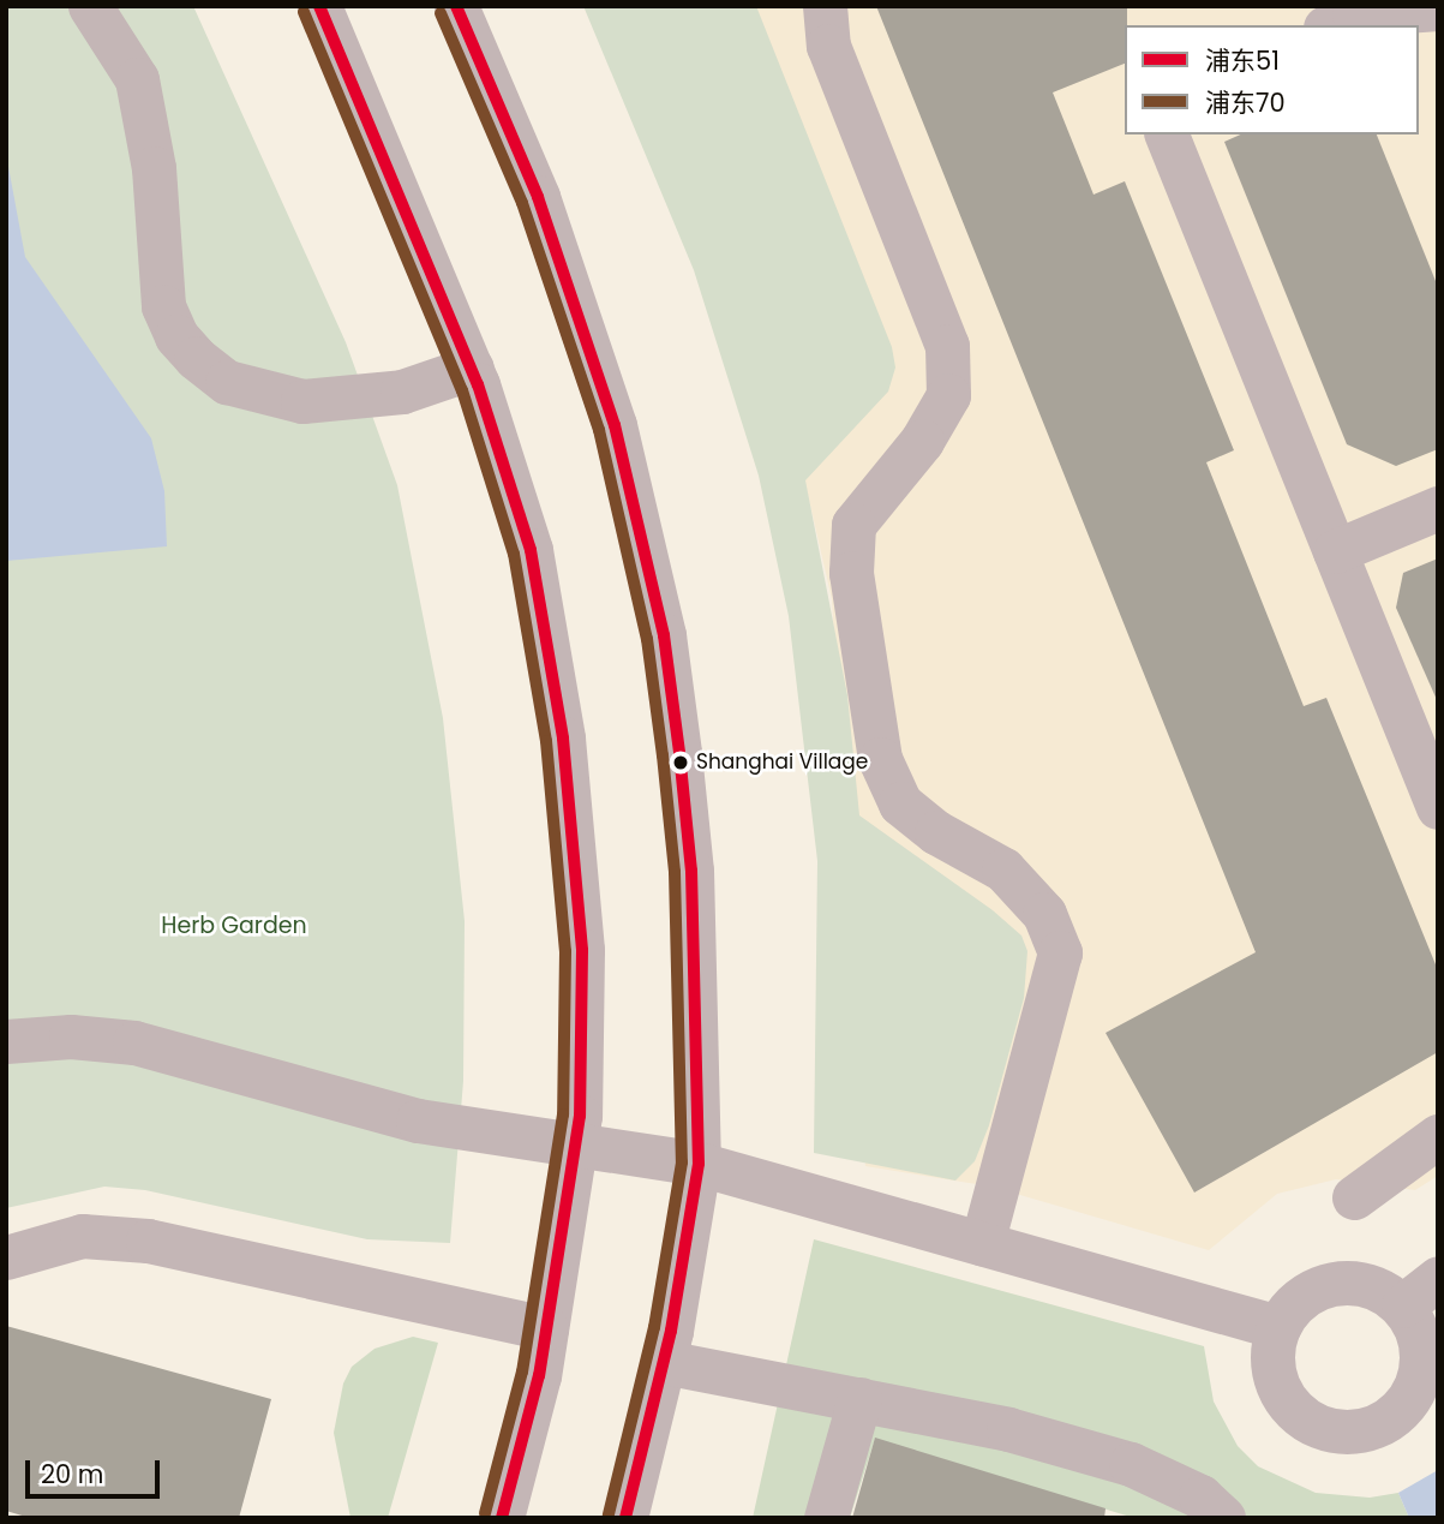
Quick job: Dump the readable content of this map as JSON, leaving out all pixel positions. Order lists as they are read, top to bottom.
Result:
{
  "parks": ["Herb Garden"],
  "places": ["Shanghai Village"],
  "lines": ["transit line 浦东51", "transit line 浦东70"],
  "legend": ["浦东51", "浦东70"],
  "scale_bar": "20 m"
}
